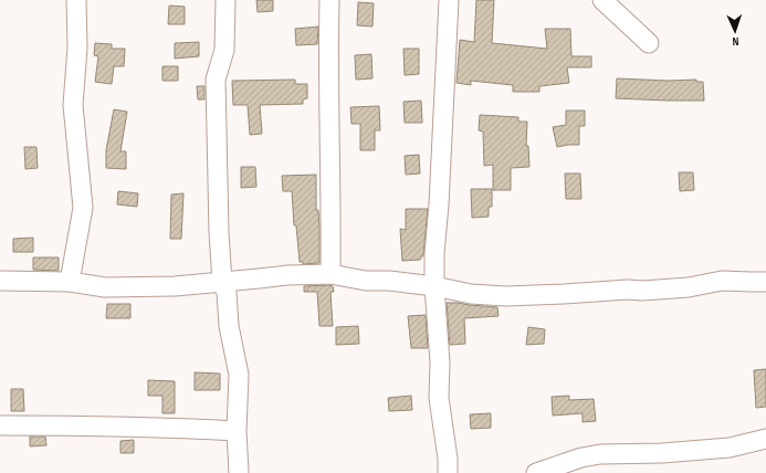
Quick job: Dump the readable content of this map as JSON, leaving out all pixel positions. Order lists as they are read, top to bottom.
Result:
{
  "north": "bottom"
}
